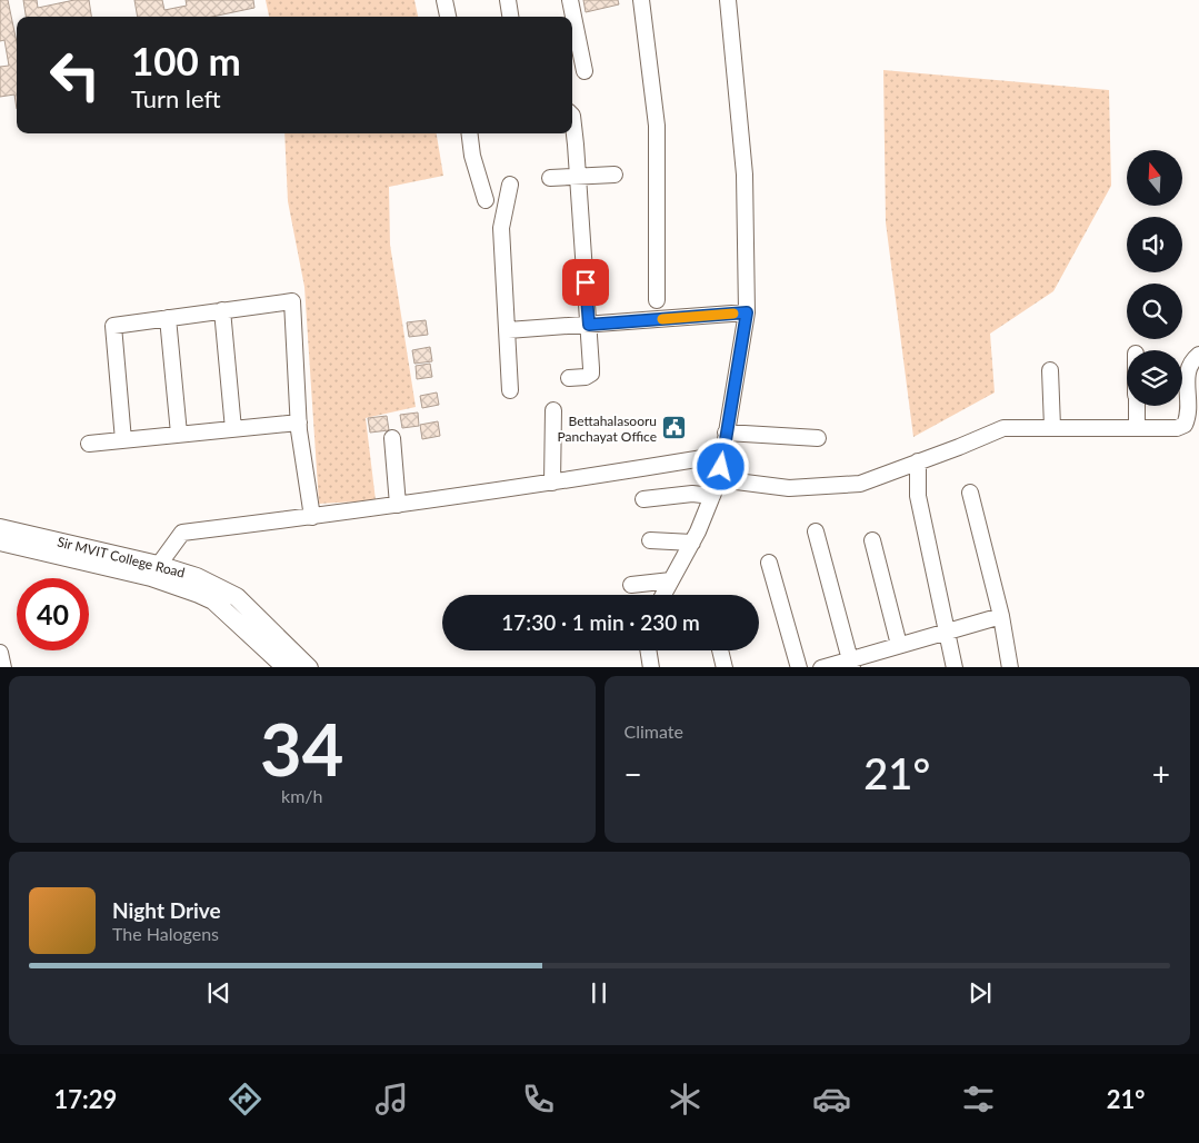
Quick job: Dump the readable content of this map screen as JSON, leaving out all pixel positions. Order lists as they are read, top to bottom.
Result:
{
  "streets": {
    "main road": ["Sir MVIT College Road"]
  },
  "places": {
    "public building": ["Bettahalasooru Panchayat Office"]
  },
  "north": "top",
  "page": {
    "turn": ["100 m", "Turn left"],
    "limit": "40",
    "trip": "17:30 · 1 min · 230 m",
    "tile": [
      ["34", "km/h"],
      "Climate"
    ],
    "heat": ["−", "21°", "+"],
    "song": ["Night Drive", "The Halogens"],
    "tabs": ["17:29", "21°"]
  }
}
